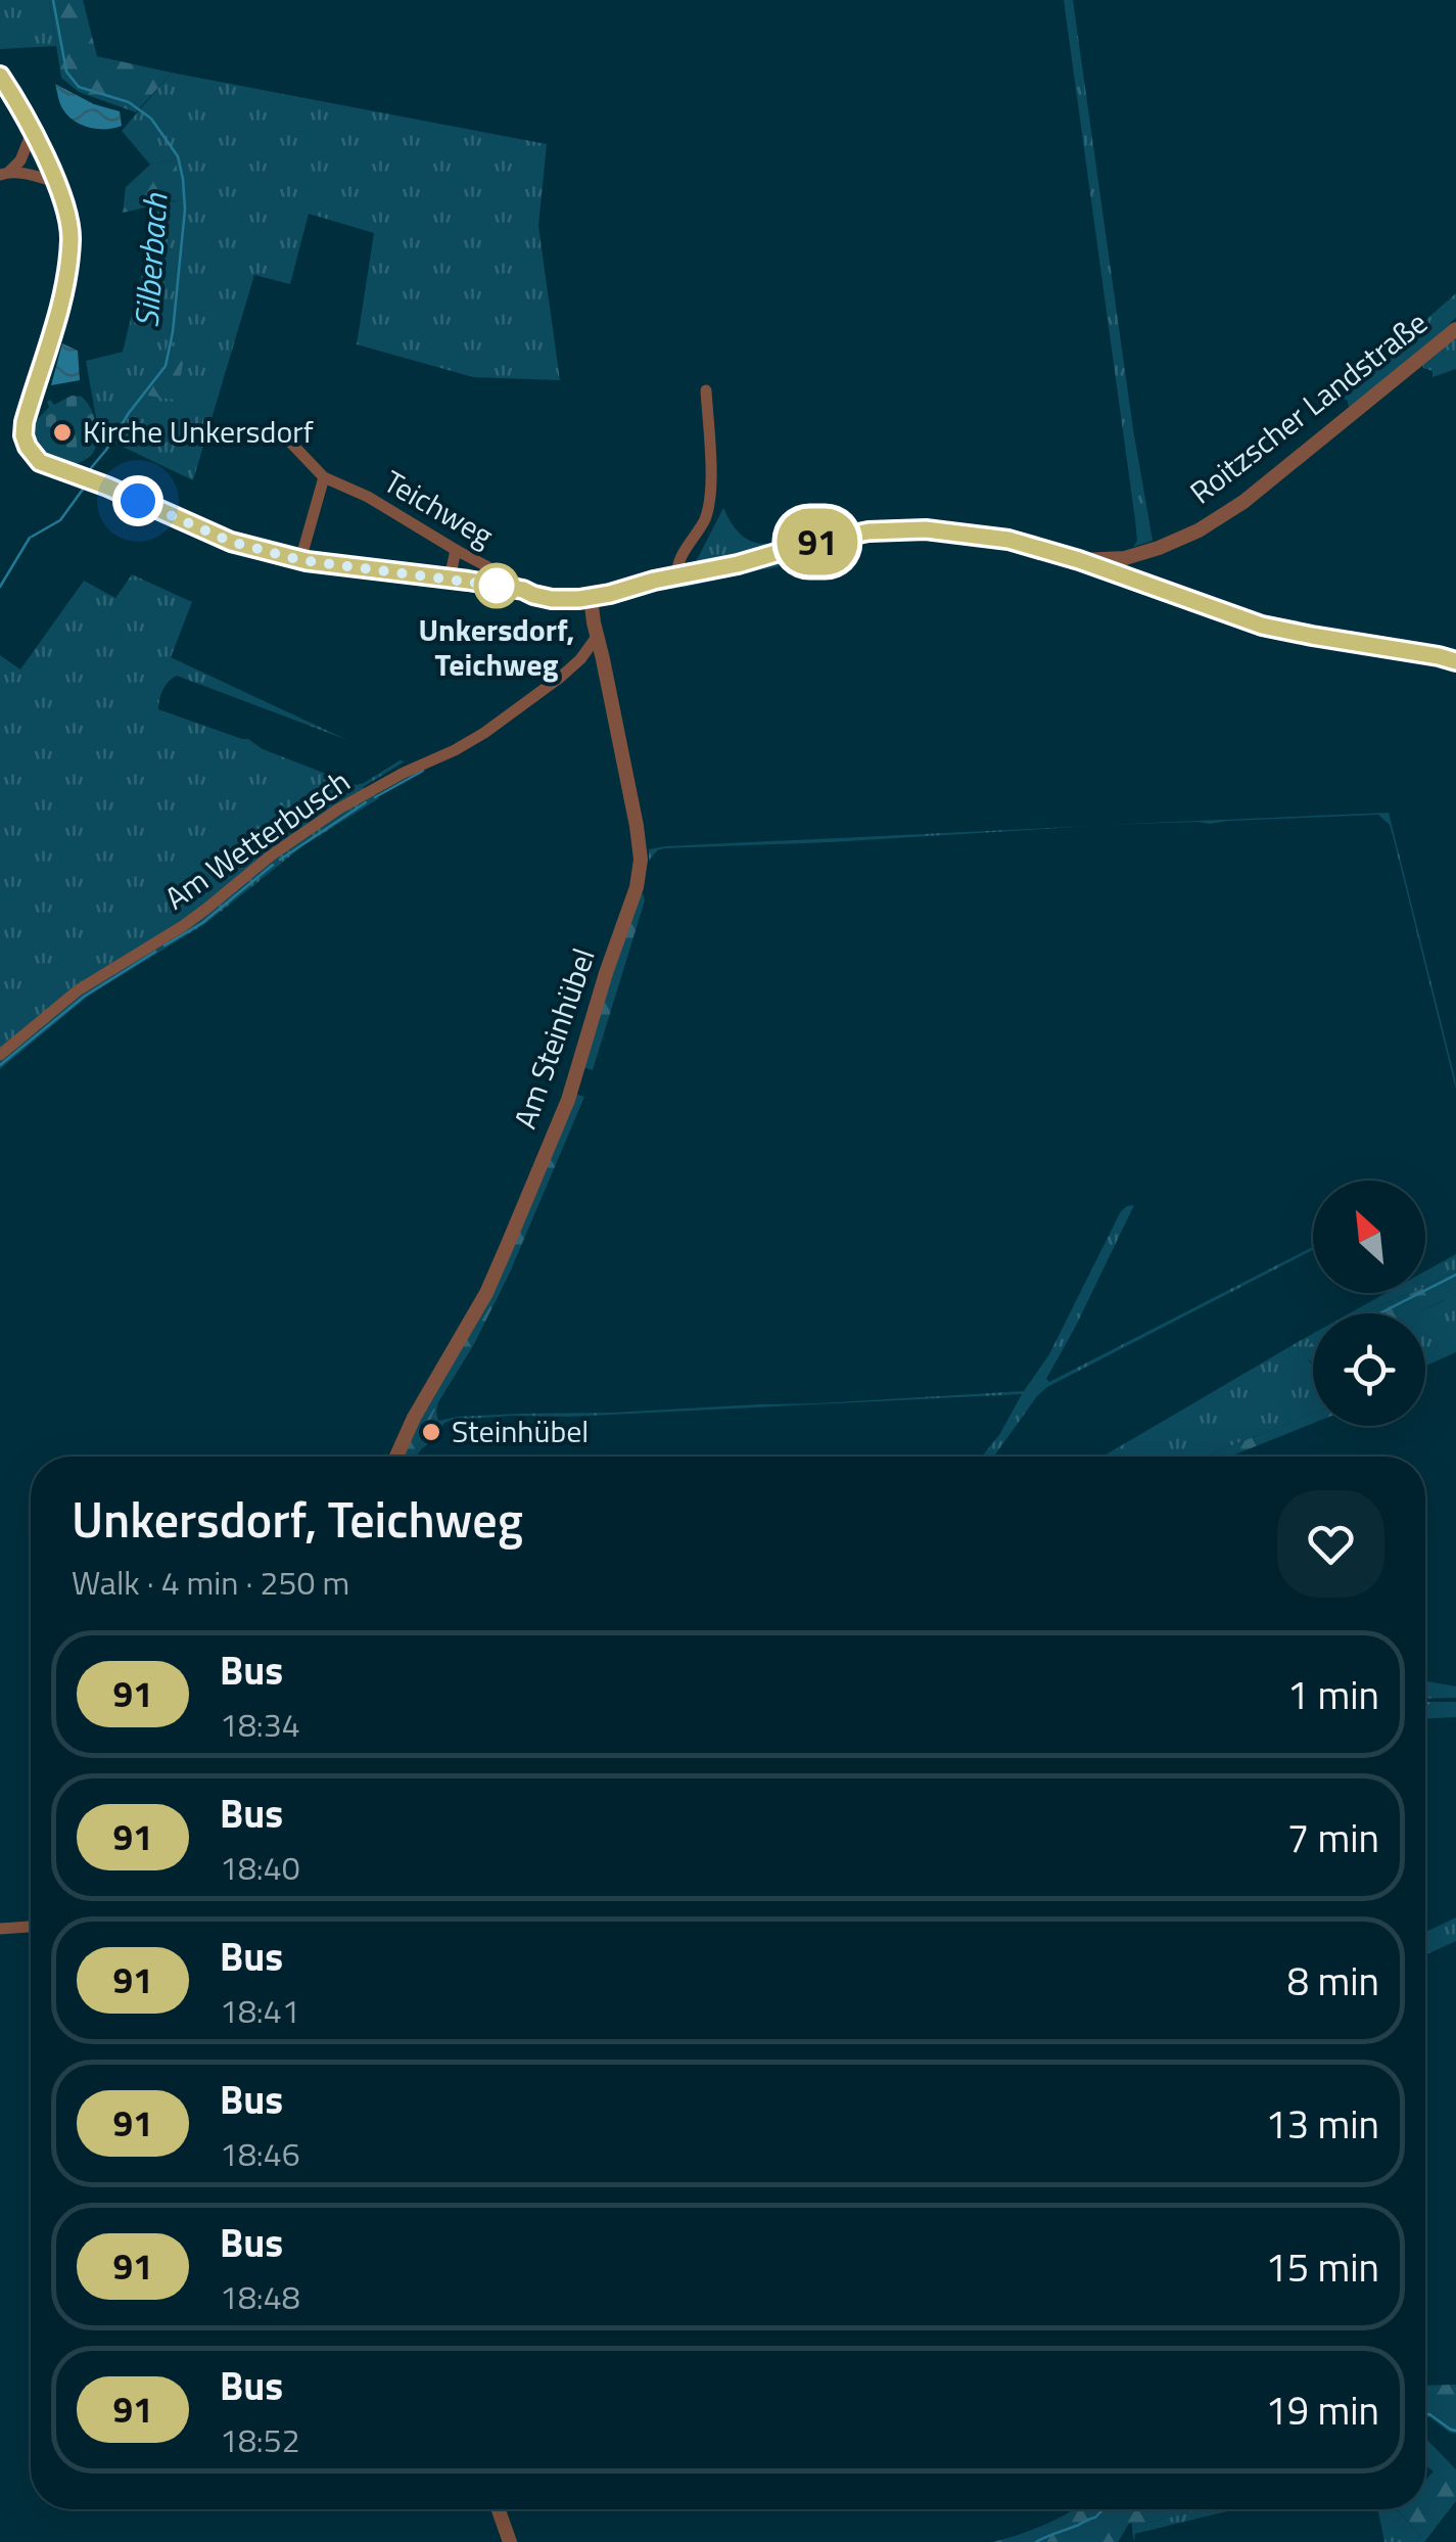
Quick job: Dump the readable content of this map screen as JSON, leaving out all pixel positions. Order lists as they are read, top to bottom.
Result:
{
  "streets": {
    "street": [
      "Roitzscher Landstraße",
      "Teichweg",
      "Am Wetterbusch",
      "Am Steinhübel"
    ]
  },
  "crossings": [
    ["Roitzscher Landstraße", "Teichweg"],
    ["Roitzscher Landstraße", "Am Steinhübel"],
    ["Am Wetterbusch", "Am Steinhübel"]
  ],
  "water": ["Silberbach"],
  "places": ["Kirche Unkersdorf", "Unkersdorf, Teichweg", "Steinhübel"],
  "lines": ["bus line 91"],
  "north": "top left",
  "page": {
    "on_map": "91",
    "heading": ["Unkersdorf, Teichweg", "Walk · 4 min · 250 m"],
    "list": [
      {
        "mark": "91",
        "name": "Bus",
        "note": "18:34",
        "value": "1 min"
      },
      {
        "mark": "91",
        "name": "Bus",
        "note": "18:40",
        "value": "7 min"
      },
      {
        "mark": "91",
        "name": "Bus",
        "note": "18:41",
        "value": "8 min"
      },
      {
        "mark": "91",
        "name": "Bus",
        "note": "18:46",
        "value": "13 min"
      },
      {
        "mark": "91",
        "name": "Bus",
        "note": "18:48",
        "value": "15 min"
      },
      {
        "mark": "91",
        "name": "Bus",
        "note": "18:52",
        "value": "19 min"
      }
    ]
  }
}
